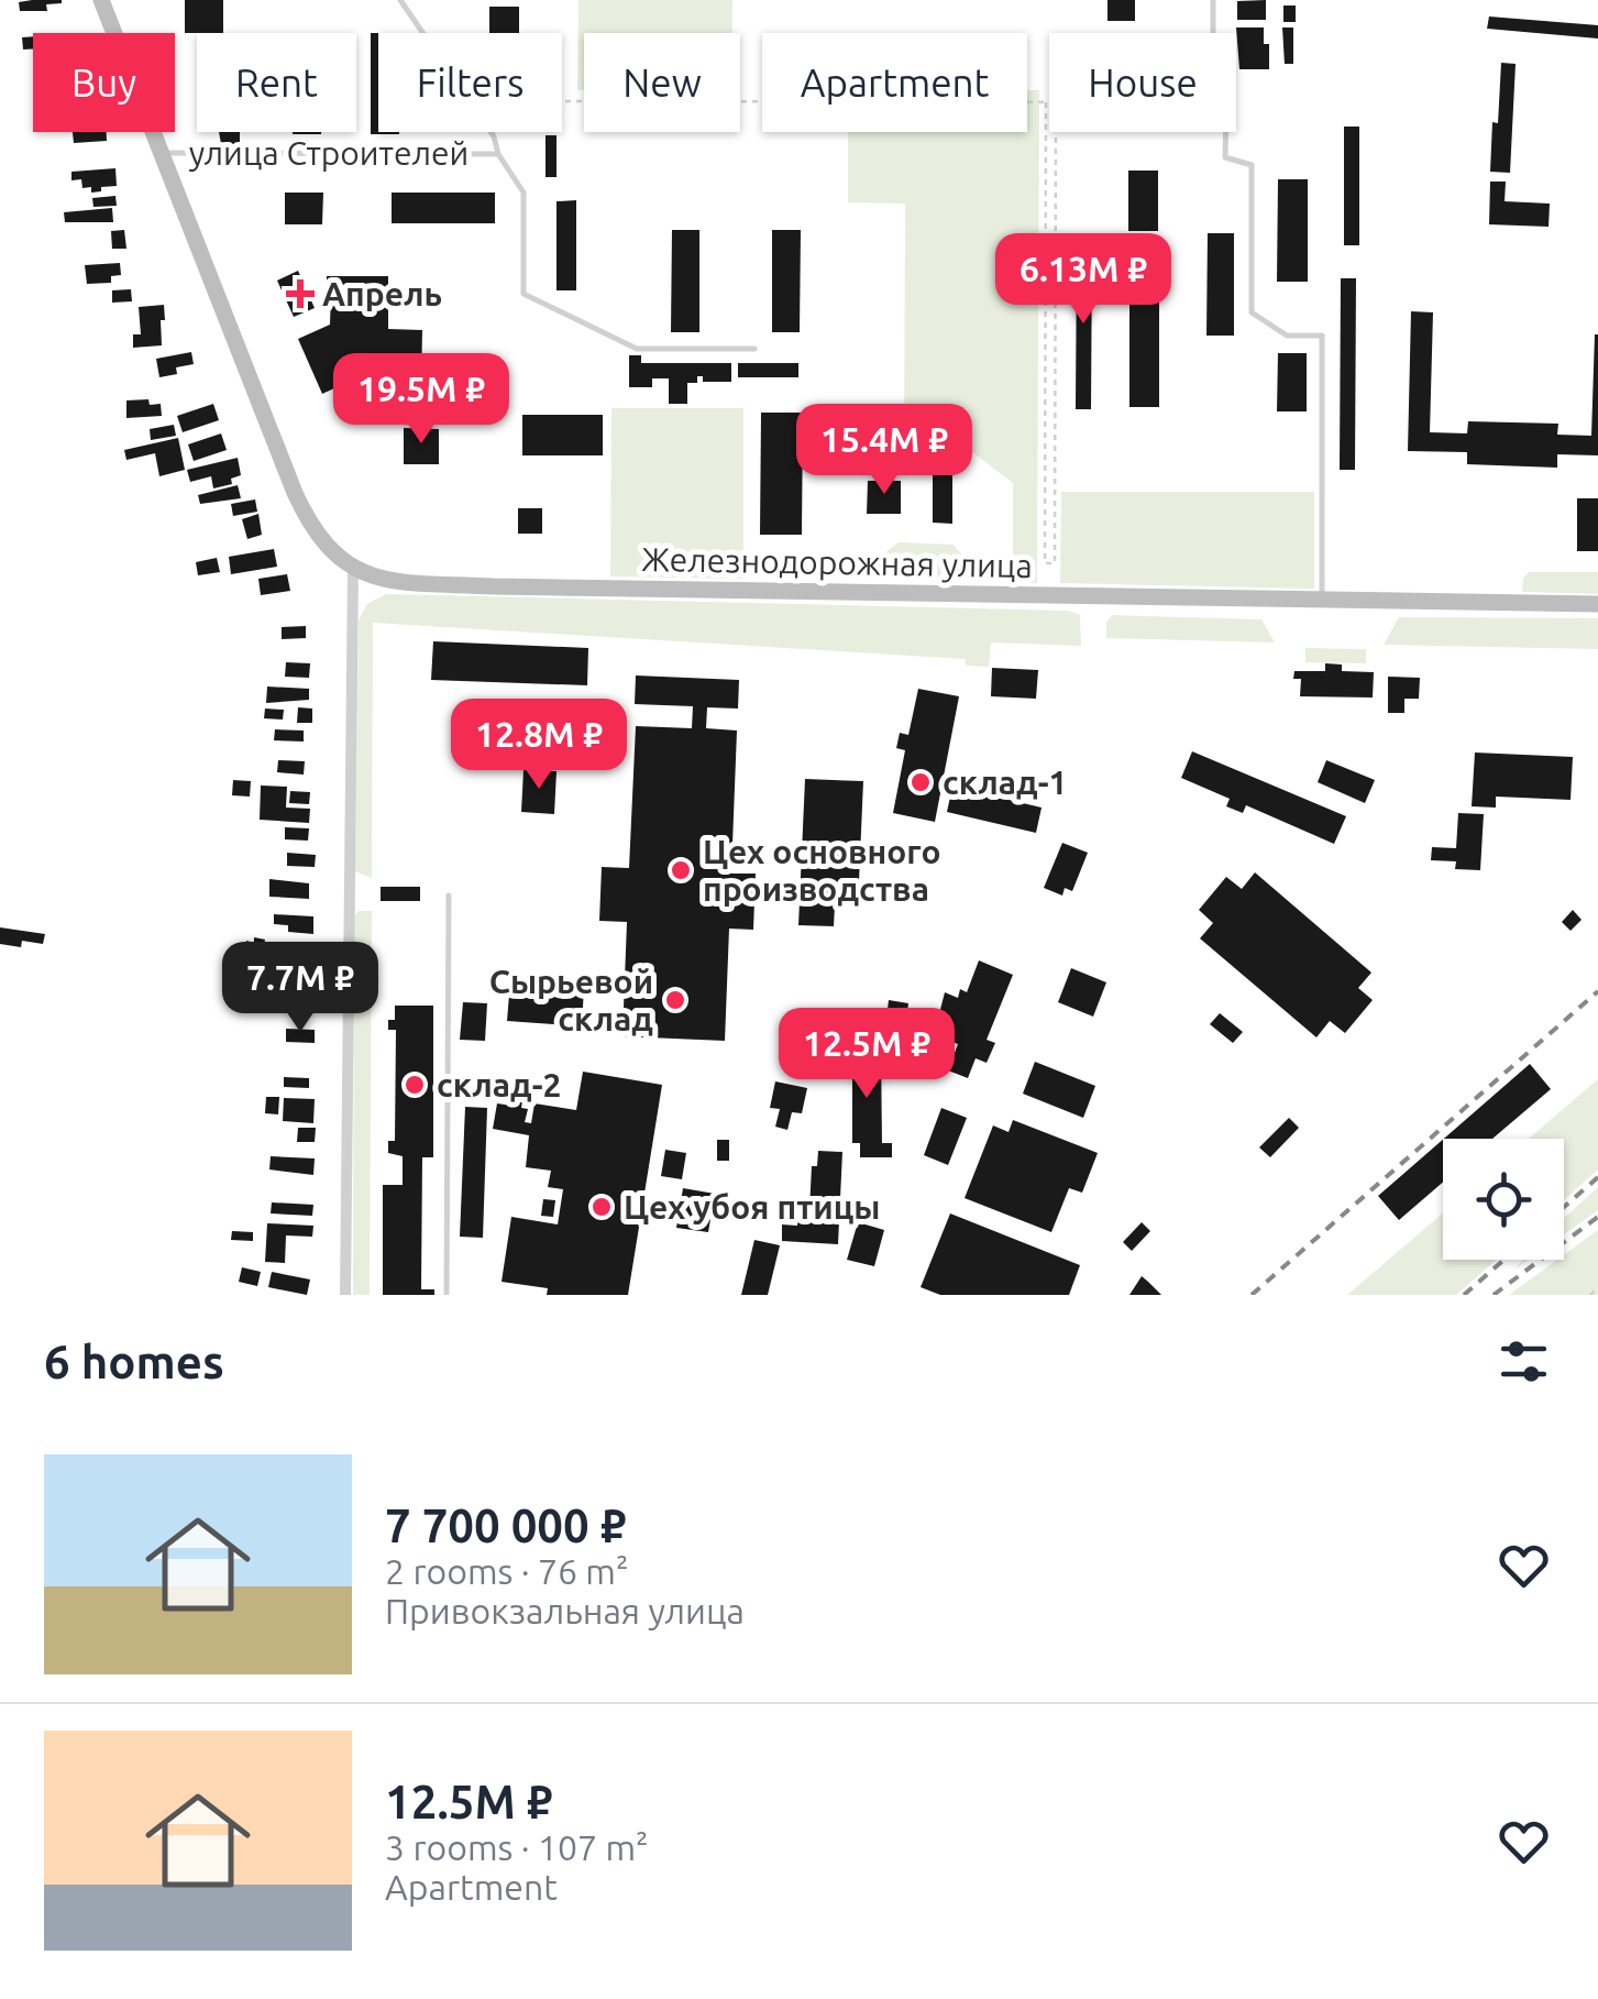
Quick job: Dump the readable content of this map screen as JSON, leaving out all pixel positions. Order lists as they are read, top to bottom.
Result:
{
  "streets": {
    "main road": ["Железнодорожная улица"],
    "lane": ["улица Строителей"]
  },
  "places": {
    "health": ["Апрель"],
    "other": [
      "склад-1",
      "Цех основного производства",
      "Сырьевой склад",
      "склад-2",
      "Цех убоя птицы"
    ]
  },
  "page": {
    "chip": [
      "Buy",
      "Rent",
      "Filters",
      "New",
      "Apartment",
      "House"
    ],
    "price": [
      "6.13M ₽",
      "19.5M ₽",
      "15.4M ₽",
      "12.8M ₽",
      "7.7M ₽",
      "12.5M ₽"
    ],
    "heading": "6 homes",
    "list": [
      {
        "name": "7 700 000 ₽",
        "note": "2 rooms · 76 m² · Привокзальная улица"
      },
      {
        "name": "12.5M ₽",
        "note": "3 rooms · 107 m² · Apartment"
      }
    ]
  }
}
